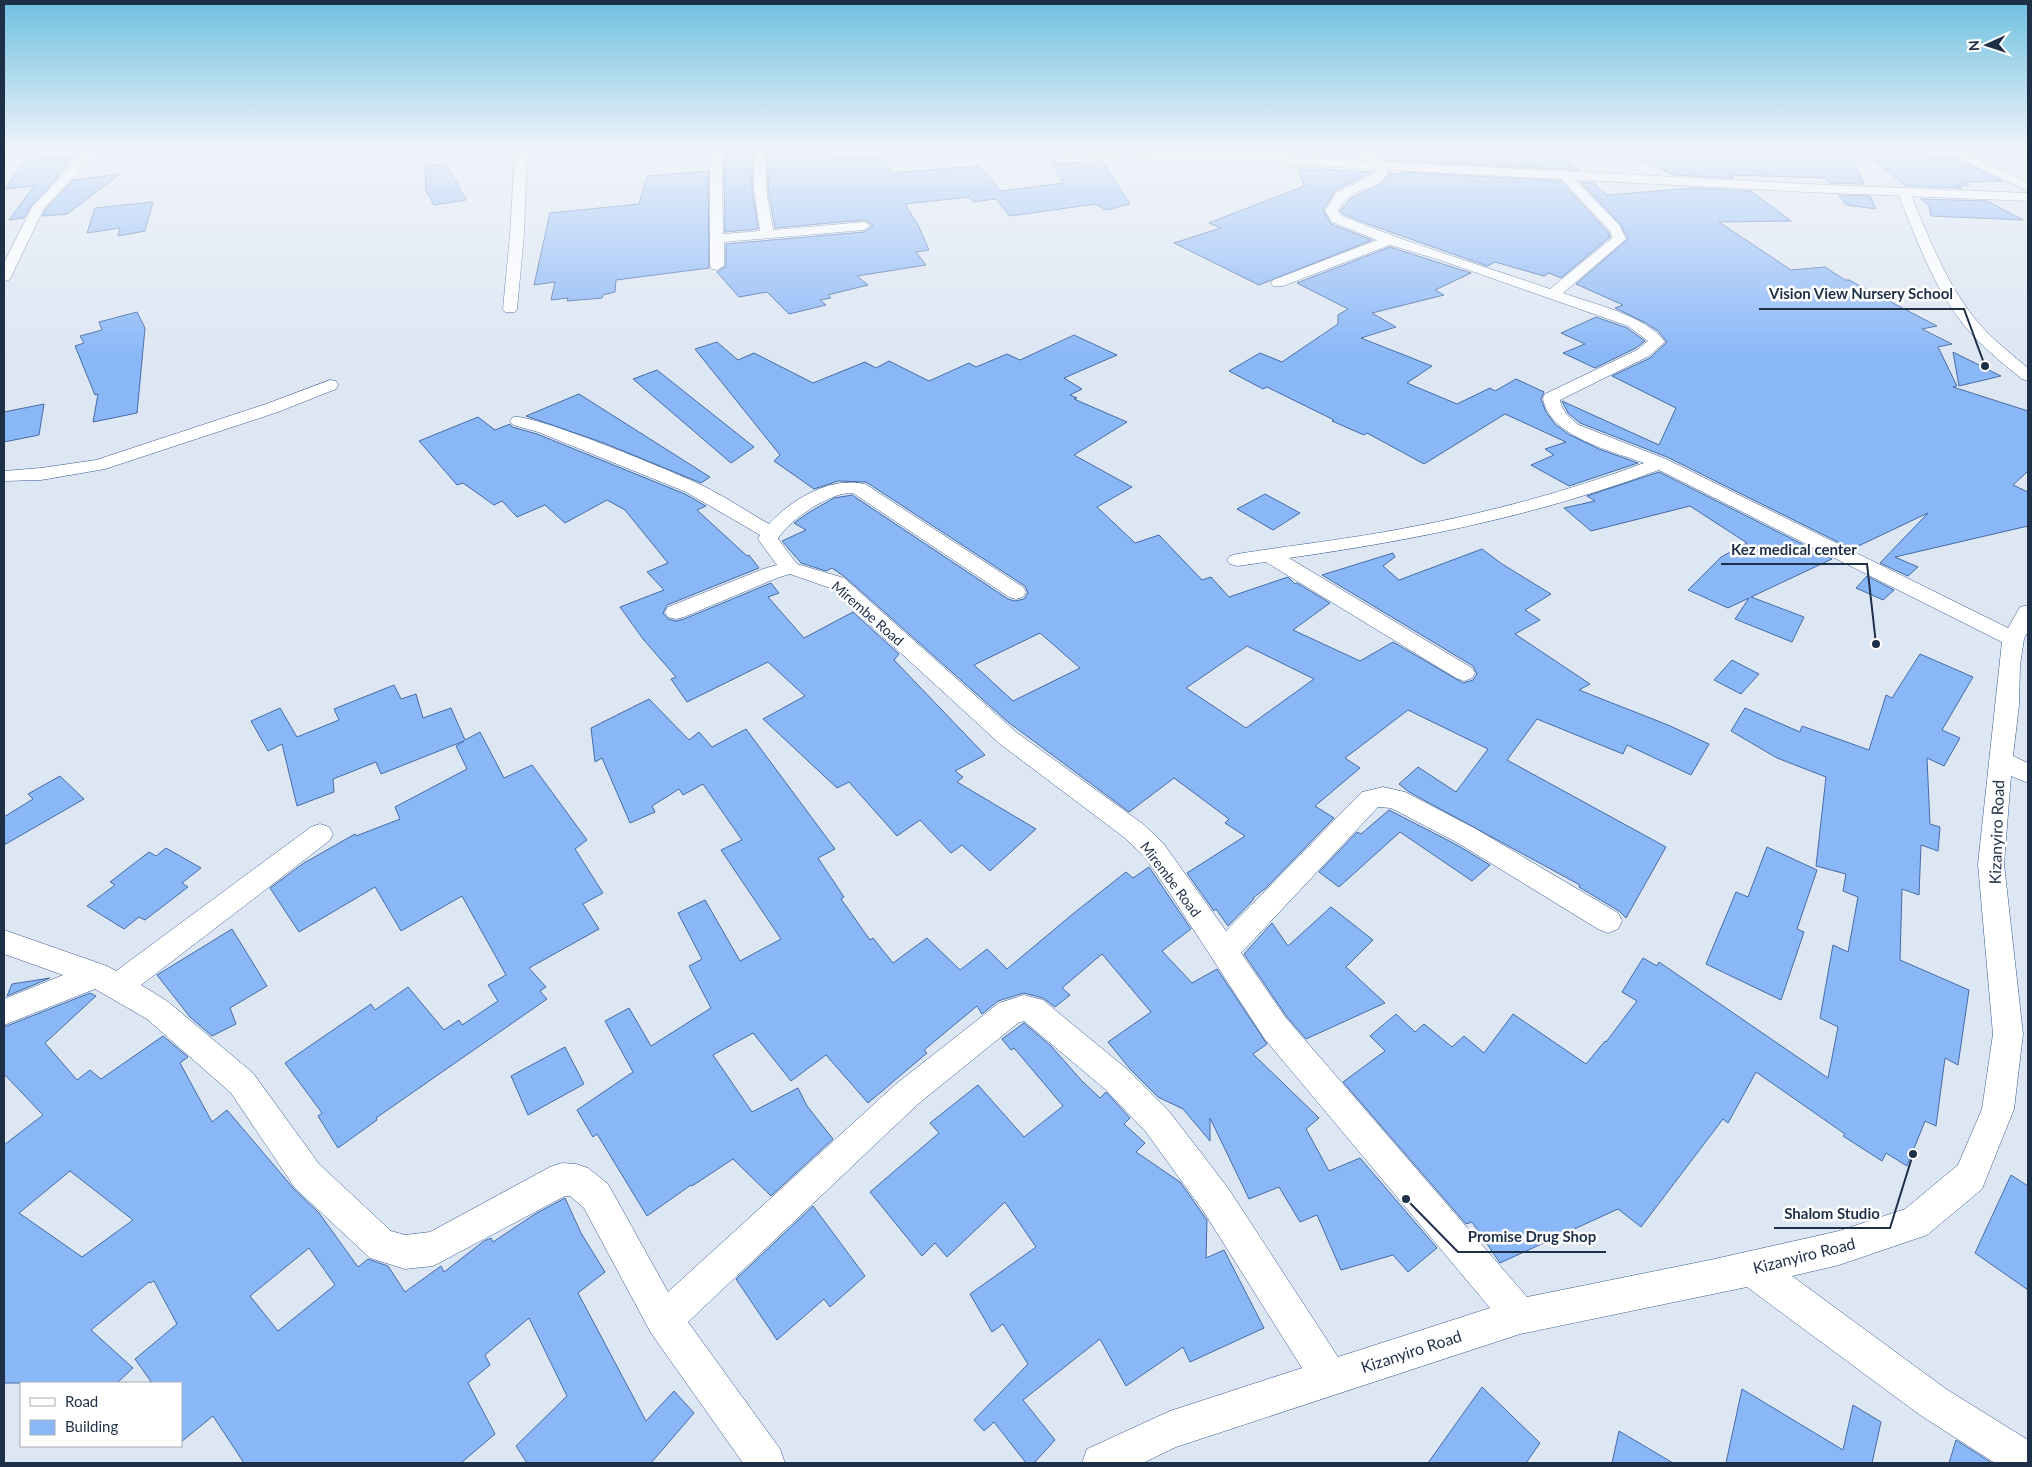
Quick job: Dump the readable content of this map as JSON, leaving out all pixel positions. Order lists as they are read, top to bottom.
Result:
{
  "streets": {
    "street": ["Mirembe Road", "Kizanyiro Road"]
  },
  "crossings": [
    ["Mirembe Road", "Kizanyiro Road"]
  ],
  "places": [
    "Vision View Nursery School",
    "Kez medical center",
    "Shalom Studio",
    "Promise Drug Shop"
  ],
  "legend": ["Road", "Building"],
  "north": "left"
}
